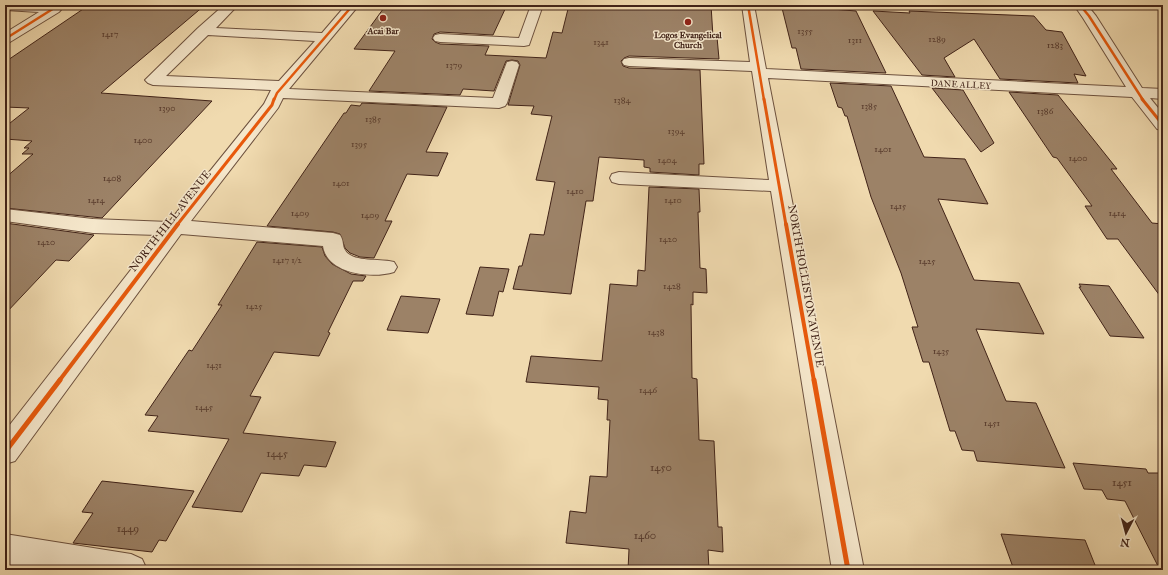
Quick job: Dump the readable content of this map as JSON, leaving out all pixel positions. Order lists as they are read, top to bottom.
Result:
{
  "streets": {
    "street": ["DANE ALLEY", "NORTH HILL AVENUE", "NORTH HOLLISTON AVENUE"]
  },
  "crossings": [
    ["DANE ALLEY", "NORTH HOLLISTON AVENUE"]
  ],
  "places": ["Acai Bar", "Logos Evangelical Church"],
  "house_numbers": [
    "1355",
    "1417",
    "1289",
    "1311",
    "1341",
    "1283",
    "1379",
    "1384",
    "1385",
    "1390",
    "1386",
    "1385",
    "1394",
    "1400",
    "1395",
    "1401",
    "1400",
    "1404",
    "1408",
    "1401",
    "1410",
    "1414",
    "1410",
    "1415",
    "1409",
    "1414",
    "1409",
    "1420",
    "1420",
    "1417 1/2",
    "1425",
    "1428",
    "1425",
    "1438",
    "1435",
    "1431",
    "1446",
    "1445",
    "1451",
    "1445",
    "1450",
    "1451",
    "1449",
    "1460"
  ],
  "north": "bottom"
}
